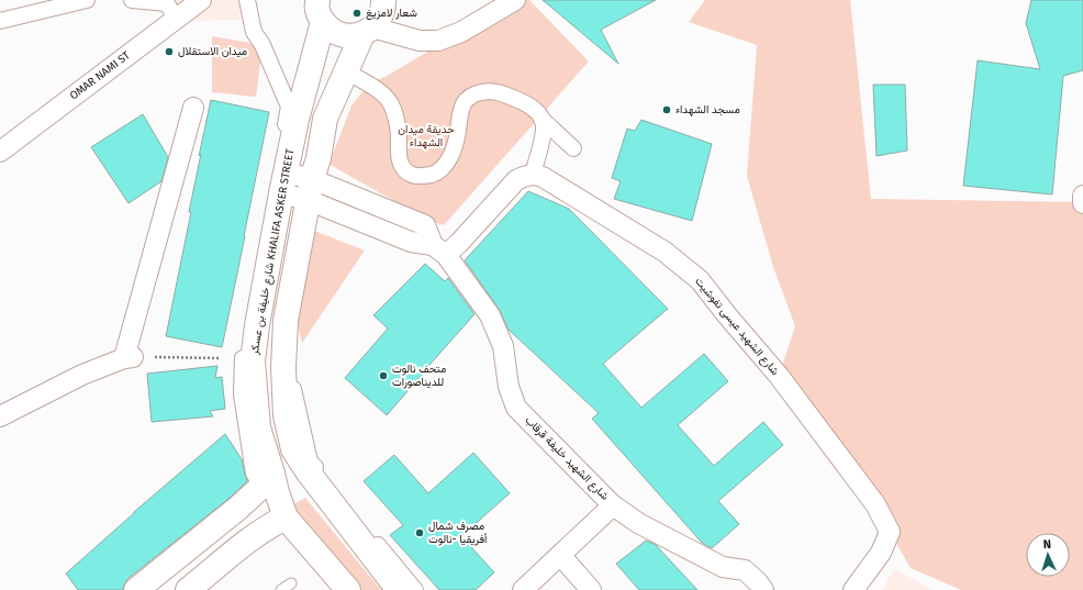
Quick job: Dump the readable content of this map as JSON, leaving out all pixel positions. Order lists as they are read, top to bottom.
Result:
{
  "streets": {
    "main road": ["شارع خليفة بن عسكر KHALIFA ASKER STREET"],
    "street": ["OMAR NAMI ST", "شارع الشهيد عيسى تفوشيت", "شارع الشهيد خليفة قرقاب"]
  },
  "parks": ["حديقة ميدان الشهداء"],
  "places": [
    "شعار لامزيغ",
    "ميدان الاستقلال",
    "مسجد الشهداء",
    "متحف نالوت للديناصورات",
    "مصرف شمال أفريقيا -نالوت"
  ],
  "north": "top"
}
